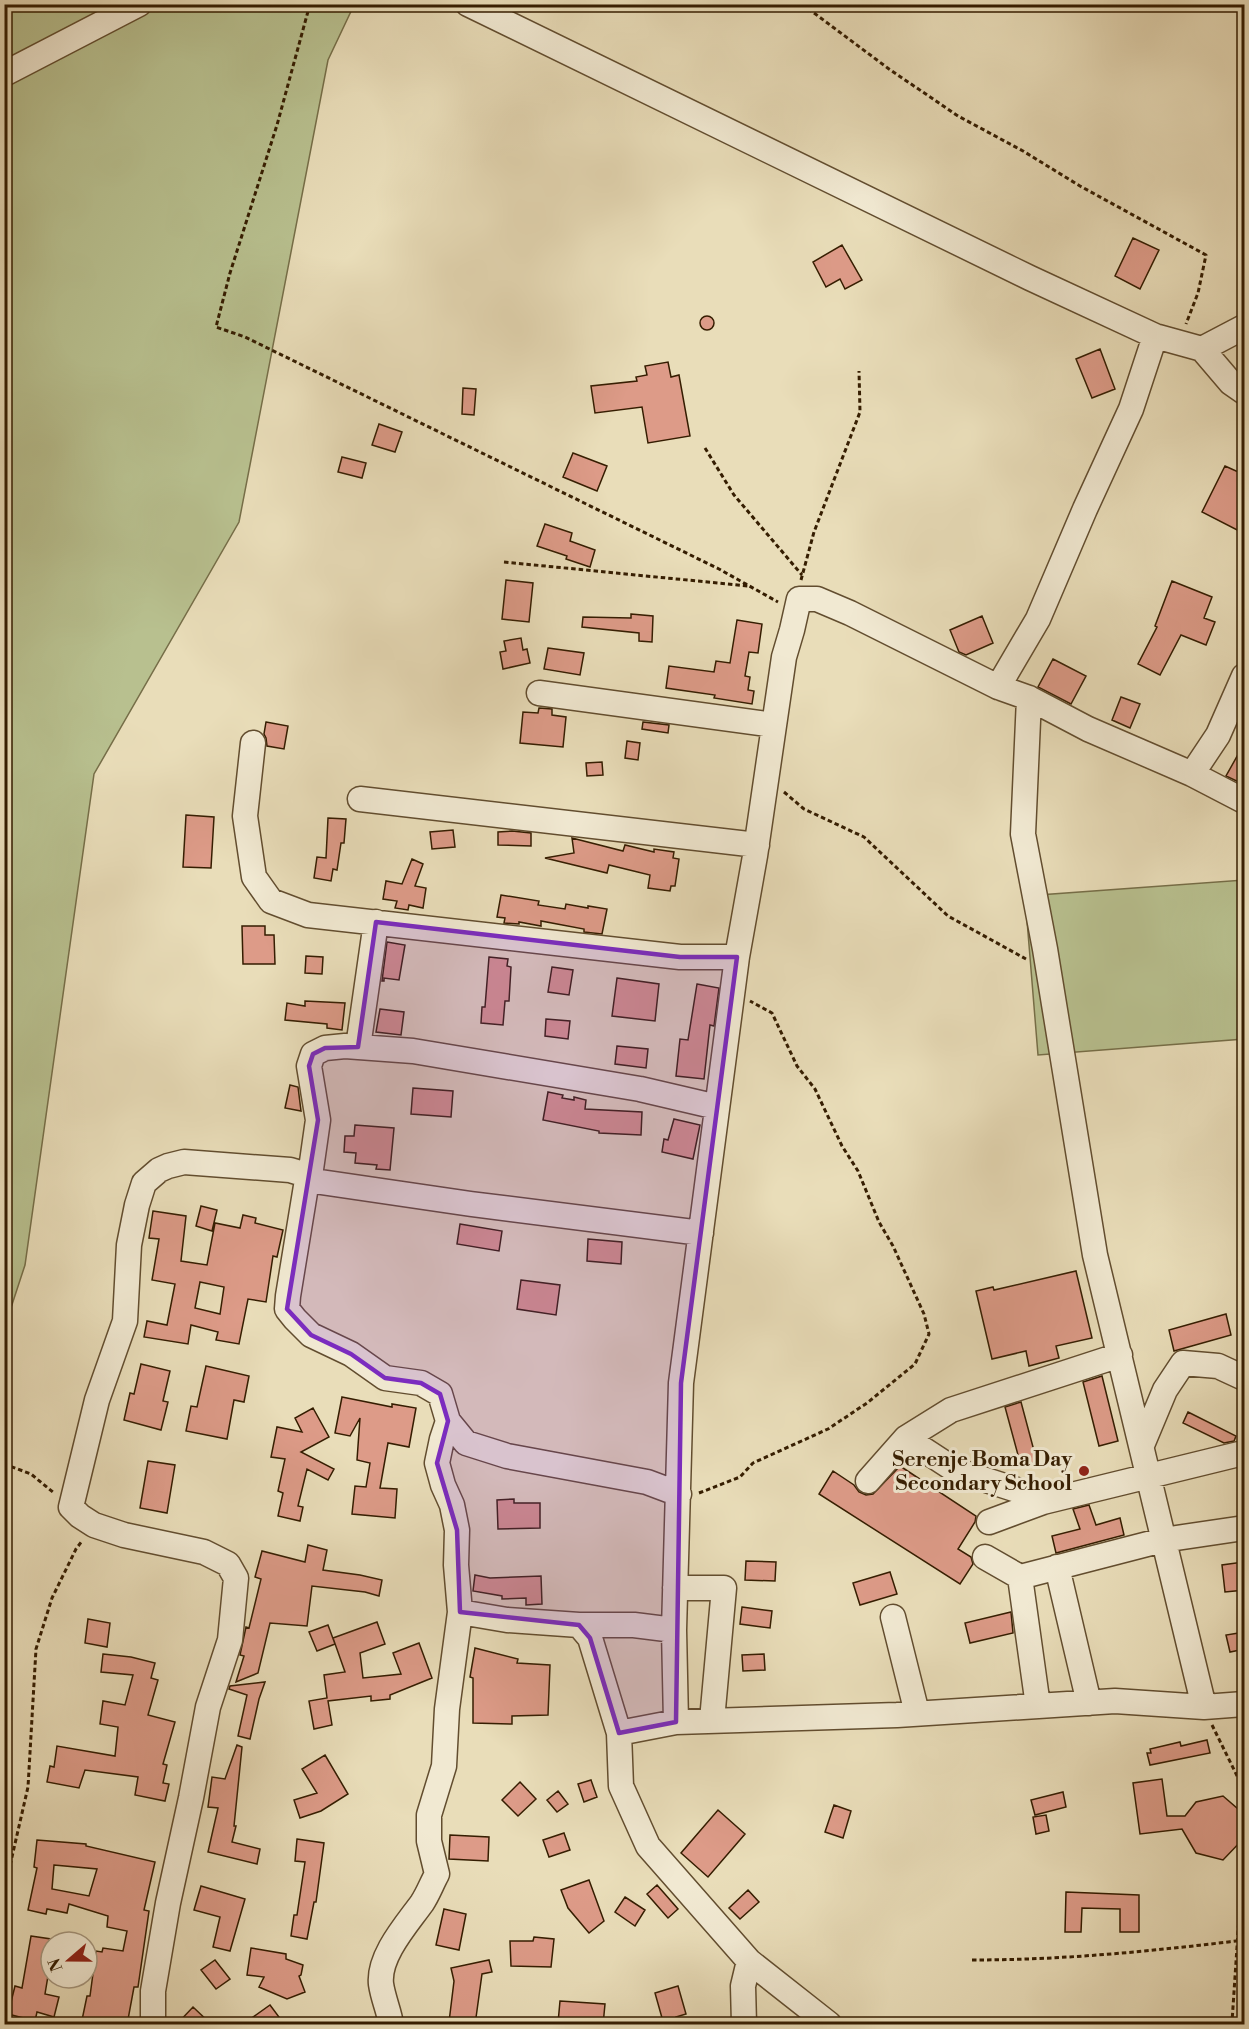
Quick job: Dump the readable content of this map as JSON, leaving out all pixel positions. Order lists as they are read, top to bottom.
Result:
{
  "places": ["Serenje Boma Day Secondary School"],
  "north": "left"
}
